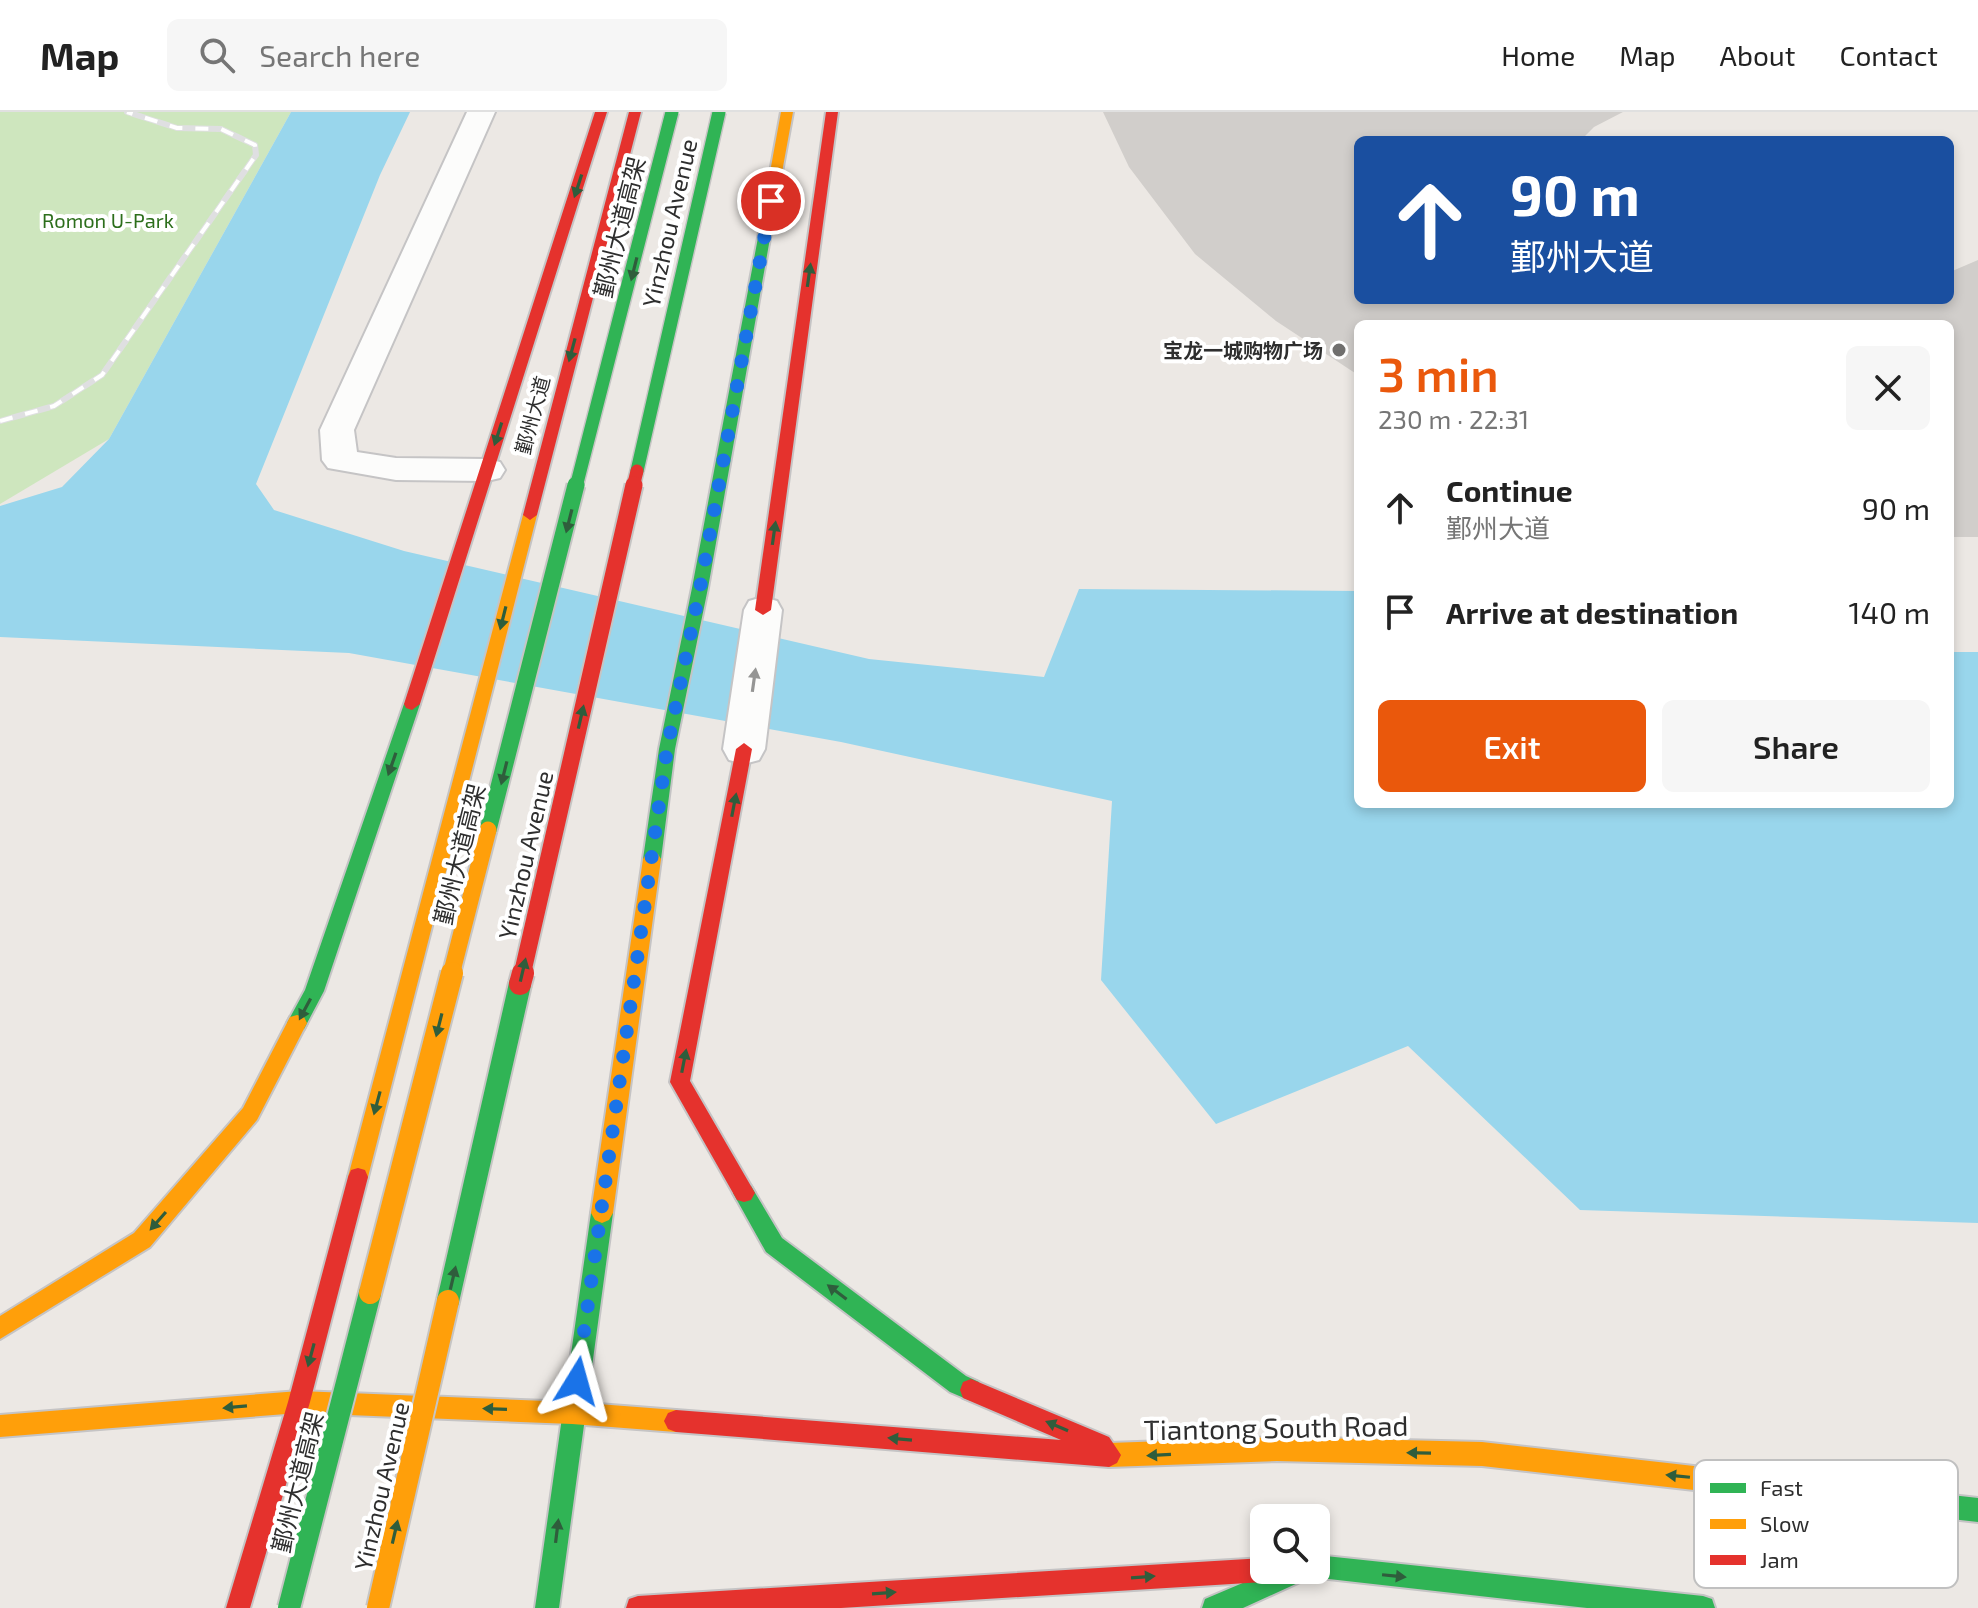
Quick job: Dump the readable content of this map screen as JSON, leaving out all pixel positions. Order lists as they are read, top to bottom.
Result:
{
  "streets": {
    "main road": [
      "Yinzhou Avenue",
      "鄞州大道高架",
      "鄞州大道",
      "Tiantong South Road"
    ]
  },
  "crossings": [
    ["鄞州大道", "Tiantong South Road"]
  ],
  "parks": ["Romon U-Park"],
  "places": ["宝龙一城购物广场"],
  "legend": ["Fast", "Slow", "Jam"],
  "page": {
    "header": "Map",
    "search": "Search here",
    "nav": [
      "Home",
      "Map",
      "About",
      "Contact"
    ],
    "turn": ["90 m", "鄞州大道"],
    "heading": ["3 min", "230 m · 22:31"],
    "list": [
      {
        "name": "Continue",
        "note": "鄞州大道",
        "value": "90 m"
      },
      {
        "name": "Arrive at destination",
        "value": "140 m"
      }
    ],
    "buttons": ["Exit", "Share"]
  }
}
